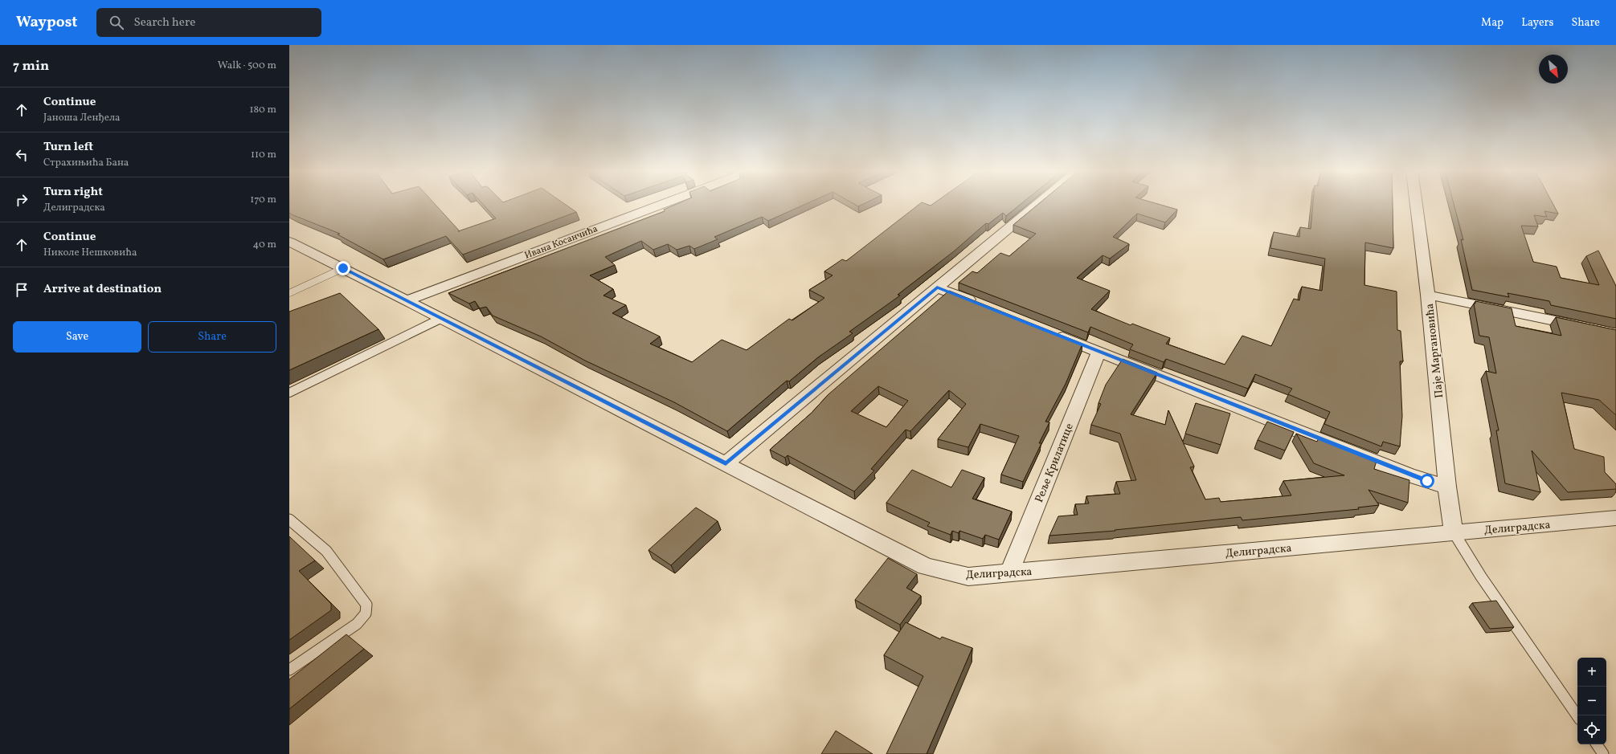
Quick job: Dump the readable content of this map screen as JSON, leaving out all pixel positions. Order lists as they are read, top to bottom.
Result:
{
  "streets": {
    "street": [
      "Ивана Косанчића",
      "Паје Маргановића",
      "Реље Крилатице",
      "Делиградска"
    ]
  },
  "crossings": [
    ["Ивана Косанчића", "Делиградска"],
    ["Паје Маргановића", "Делиградска"],
    ["Реље Крилатице", "Делиградска"]
  ],
  "north": "bottom right",
  "page": {
    "header": "Waypost",
    "search": "Search here",
    "nav": ["Map", "Layers", "Share"],
    "heading": ["7 min", "Walk · 500 m"],
    "list": [
      ["Continue", "Јаноша Ленђела", "180 m"],
      ["Turn left", "Страхињића Бана", "110 m"],
      ["Turn right", "Делиградска", "170 m"],
      ["Continue", "Николе Нешковића", "40 m"],
      "Arrive at destination"
    ],
    "buttons": ["Save", "Share"],
    "map_buttons": ["+", "−"]
  }
}
